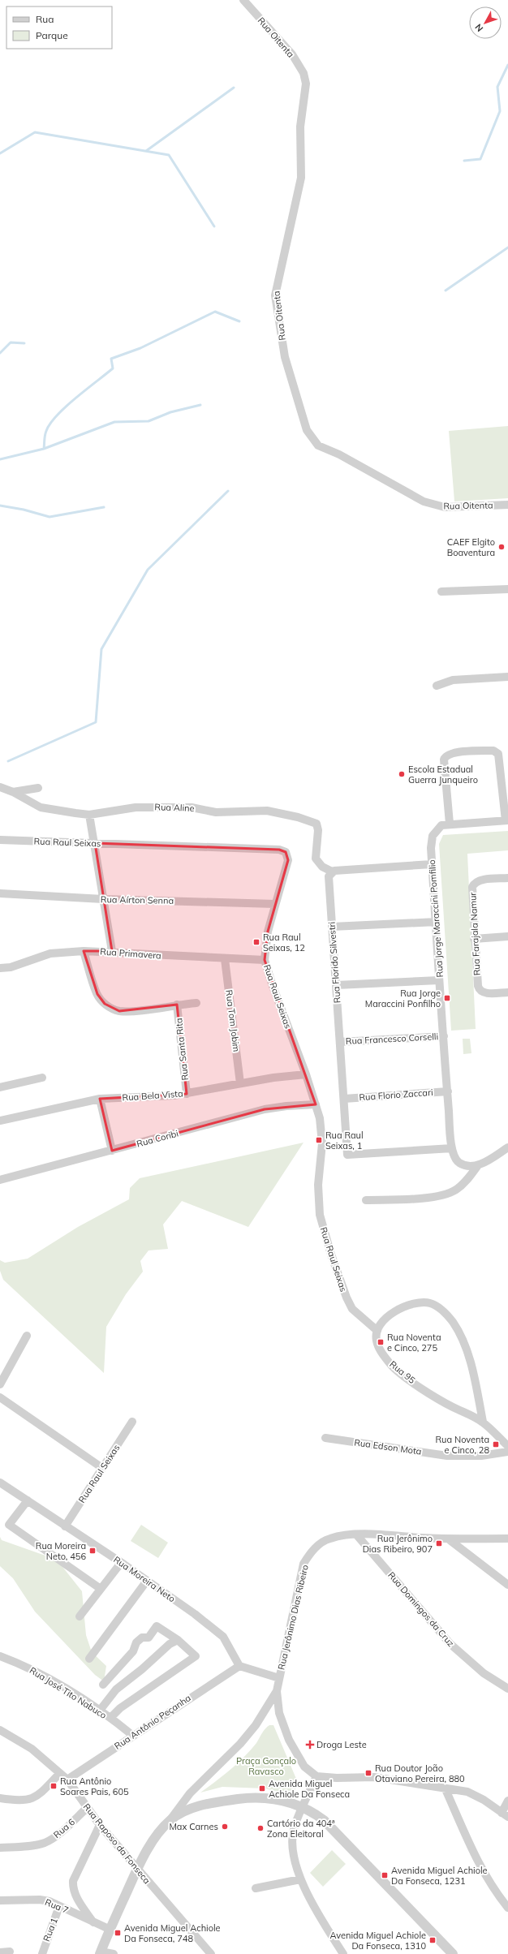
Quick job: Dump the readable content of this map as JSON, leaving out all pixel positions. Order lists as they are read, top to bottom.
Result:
{
  "streets": {
    "street": [
      "Rua Oitenta",
      "Rua Aline",
      "Rua Raul Seixas",
      "Rua Aírton Senna",
      "Rua Jorge Maraccini Pomfilio",
      "Rua Farajala Namur",
      "Rua Primavera",
      "Rua Florido Silvestri",
      "Rua Tom Jobim",
      "Rua Francesco Corselli",
      "Rua Santa Rita",
      "Rua Florio Zaccari",
      "Rua Bela Vista",
      "Rua Coribi",
      "Rua 95",
      "Rua Edson Mota",
      "Rua Moreira Neto",
      "Rua Domingos da Cruz",
      "Rua Jerônimo Dias Ribeiro",
      "Rua José Tito Nabuco",
      "Rua Antônio Peçanha",
      "Rua 6",
      "Rua Raposo da Fonseca",
      "Rua 7",
      "Rua 1"
    ]
  },
  "crossings": [
    ["Rua Aline", "Rua Florido Silvestri"],
    ["Rua Raul Seixas", "Rua Aírton Senna"],
    ["Rua Raul Seixas", "Rua Primavera"],
    ["Rua Raul Seixas", "Rua Bela Vista"],
    ["Rua Raul Seixas", "Rua Coribi"],
    ["Rua Raul Seixas", "Rua 95"],
    ["Rua Raul Seixas", "Rua Moreira Neto"],
    ["Rua Jorge Maraccini Pomfilio", "Rua Florido Silvestri"],
    ["Rua Jorge Maraccini Pomfilio", "Rua Francesco Corselli"],
    ["Rua Jorge Maraccini Pomfilio", "Rua Florio Zaccari"],
    ["Rua Primavera", "Rua Tom Jobim"],
    ["Rua Florido Silvestri", "Rua Francesco Corselli"],
    ["Rua Florido Silvestri", "Rua Florio Zaccari"],
    ["Rua Tom Jobim", "Rua Bela Vista"],
    ["Rua Santa Rita", "Rua Bela Vista"],
    ["Rua Moreira Neto", "Rua Antônio Peçanha"],
    ["Rua Domingos da Cruz", "Rua Jerônimo Dias Ribeiro"],
    ["Rua José Tito Nabuco", "Rua Antônio Peçanha"],
    ["Rua Antônio Peçanha", "Rua Raposo da Fonseca"],
    ["Rua 6", "Rua Raposo da Fonseca"],
    ["Rua 7", "Rua 1"]
  ],
  "parks": ["Praça Gonçalo Ravasco"],
  "places": {
    "other": [
      "CAEF Elgito Boaventura",
      "Escola Estadual Guerra Junqueiro",
      "Max Carnes",
      "Cartório da 404ª Zona Eleitoral"
    ],
    "transit": [
      "Rua Raul Seixas, 12",
      "Rua Jorge Maraccini Ponfilho",
      "Rua Raul Seixas, 1",
      "Rua Noventa e Cinco, 275",
      "Rua Noventa e Cinco, 28",
      "Rua Jerônimo Dias Ribeiro, 907",
      "Rua Moreira Neto, 456",
      "Rua Doutor João Otaviano Pereira, 880",
      "Rua Antônio Soares Pais, 605",
      "Avenida Miguel Achiole Da Fonseca",
      "Avenida Miguel Achiole Da Fonseca, 1231",
      "Avenida Miguel Achiole Da Fonseca, 748",
      "Avenida Miguel Achiole Da Fonseca, 1310"
    ],
    "health": ["Droga Leste"]
  },
  "legend": ["Rua", "Parque"],
  "north": "bottom left"
}
